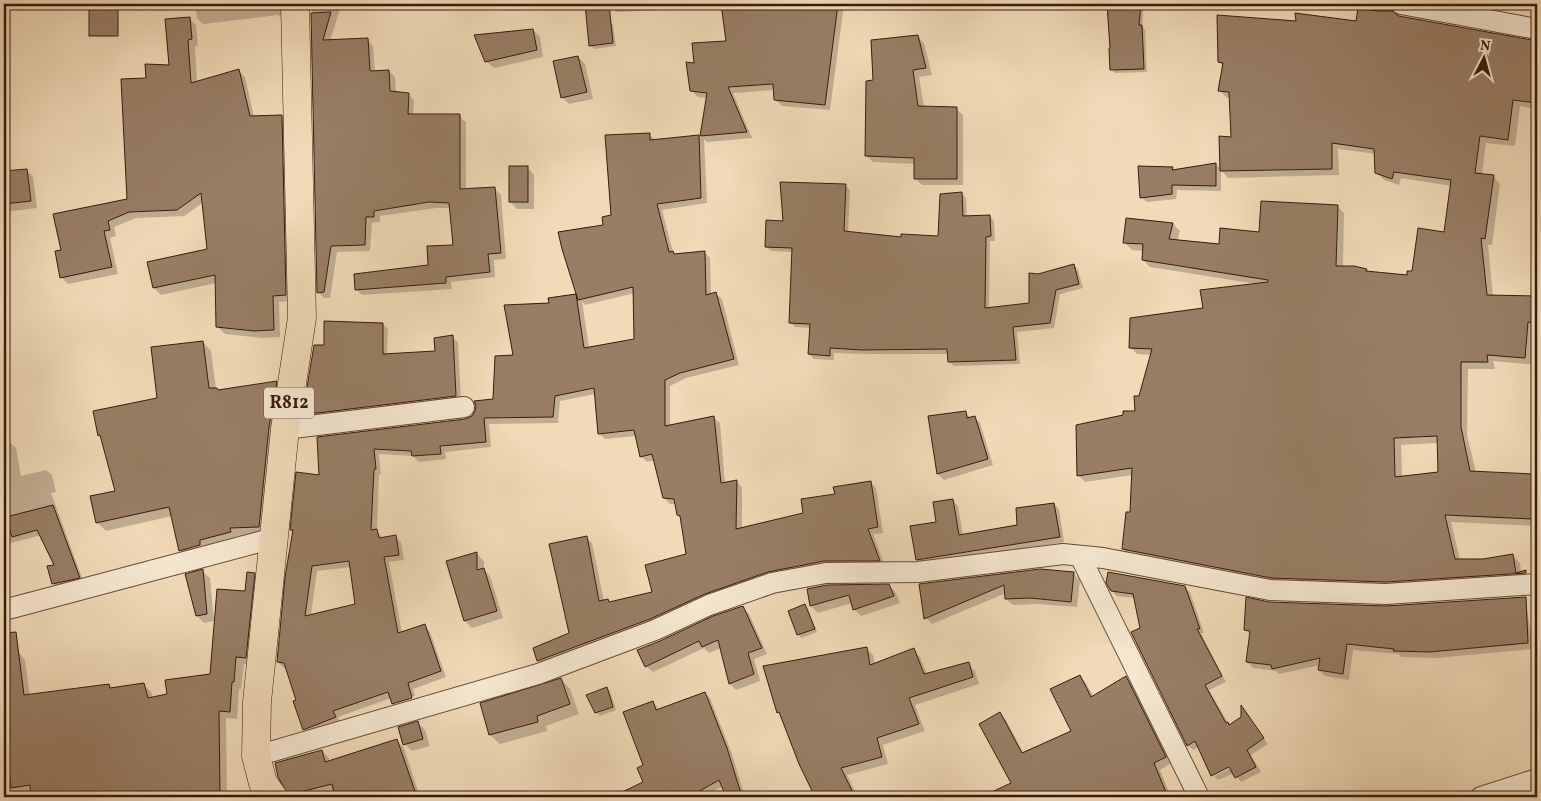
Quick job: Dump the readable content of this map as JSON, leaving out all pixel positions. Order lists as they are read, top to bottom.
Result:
{
  "streets": {
    "main road": ["R812"]
  },
  "north": "top"
}
